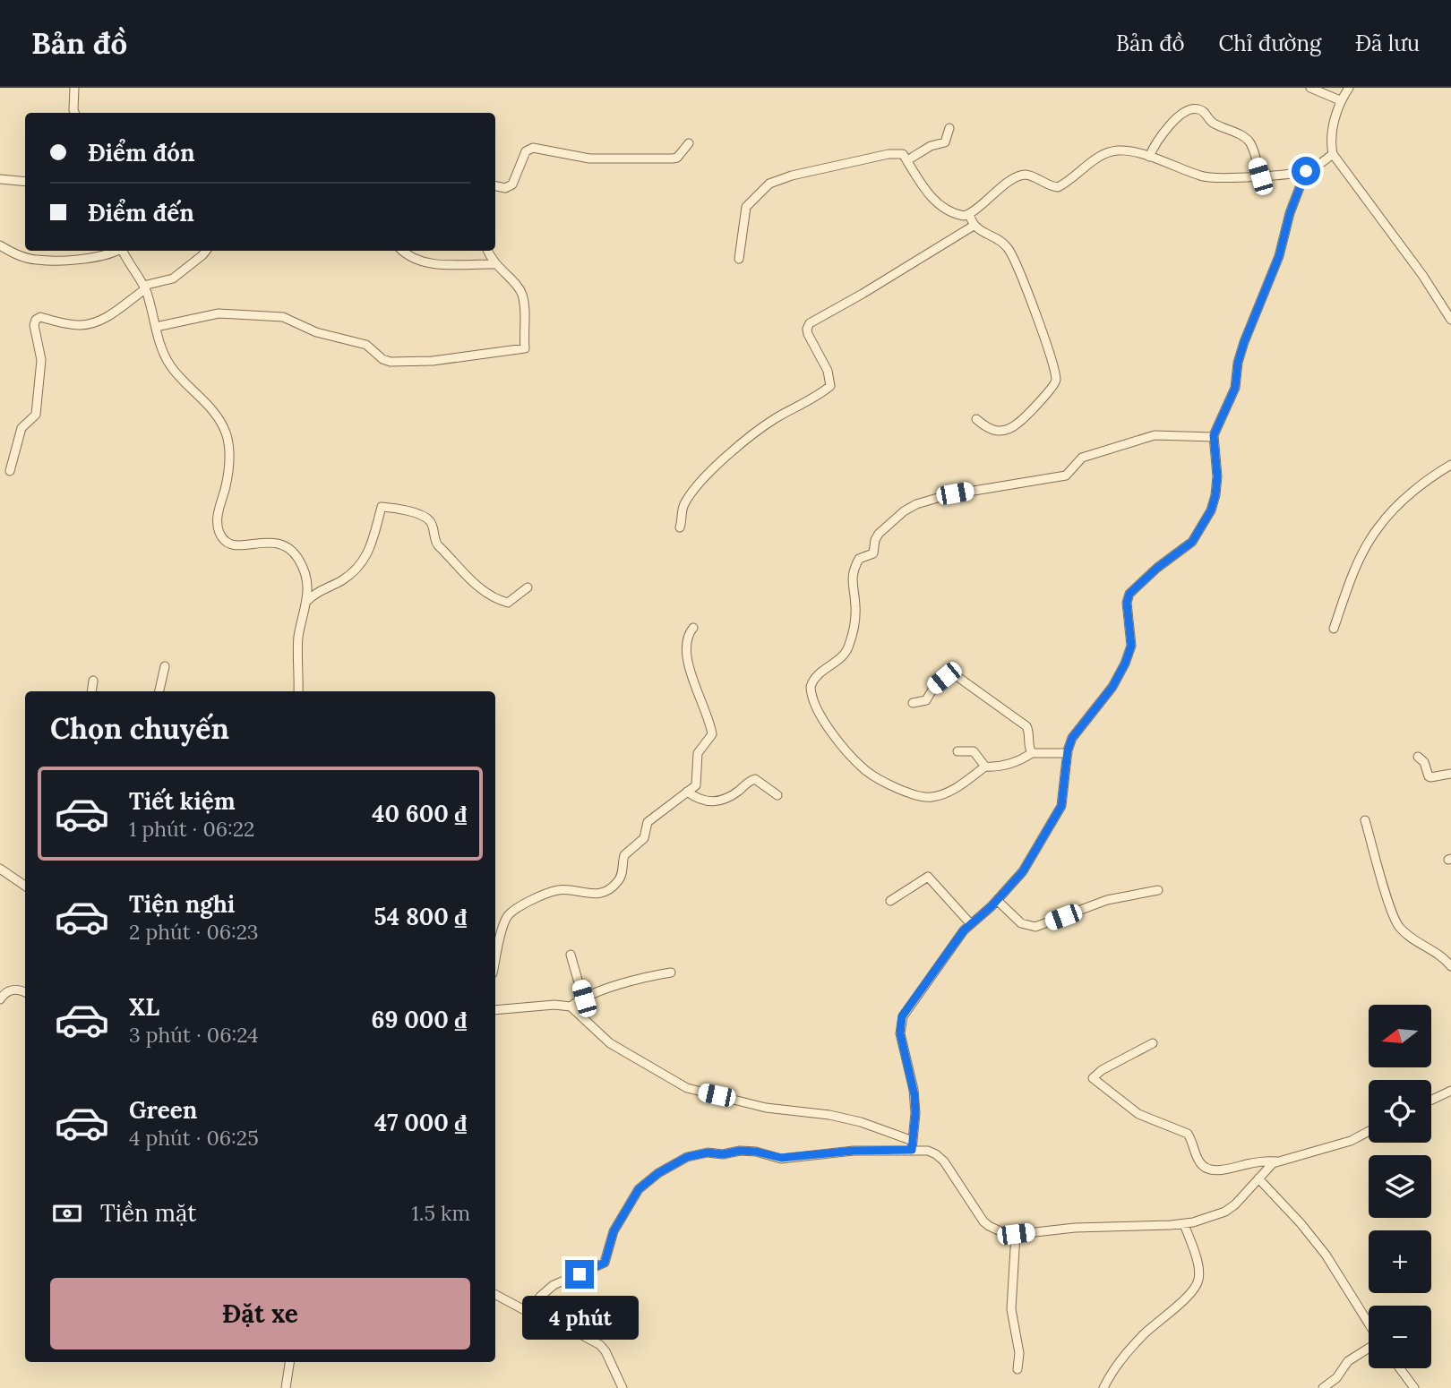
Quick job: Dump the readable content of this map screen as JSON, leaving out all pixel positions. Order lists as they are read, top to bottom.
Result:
{
  "north": "left",
  "page": {
    "header": "Bản đồ",
    "nav": ["Bản đồ", "Chỉ đường", "Đã lưu"],
    "banner": ["Điểm đón", "Điểm đến"],
    "heading": "Chọn chuyến",
    "list": [
      {
        "name": "Tiết kiệm",
        "note": "1 phút · 06:22",
        "value": "40 600 ₫"
      },
      {
        "name": "Tiện nghi",
        "note": "2 phút · 06:23",
        "value": "54 800 ₫"
      },
      {
        "name": "XL",
        "note": "3 phút · 06:24",
        "value": "69 000 ₫"
      },
      {
        "name": "Green",
        "note": "4 phút · 06:25",
        "value": "47 000 ₫"
      }
    ],
    "map_buttons": ["+", "−"],
    "pay": ["Tiền mặt", "1.5 km"],
    "buttons": "Đặt xe",
    "bubble": "4 phút"
  }
}
